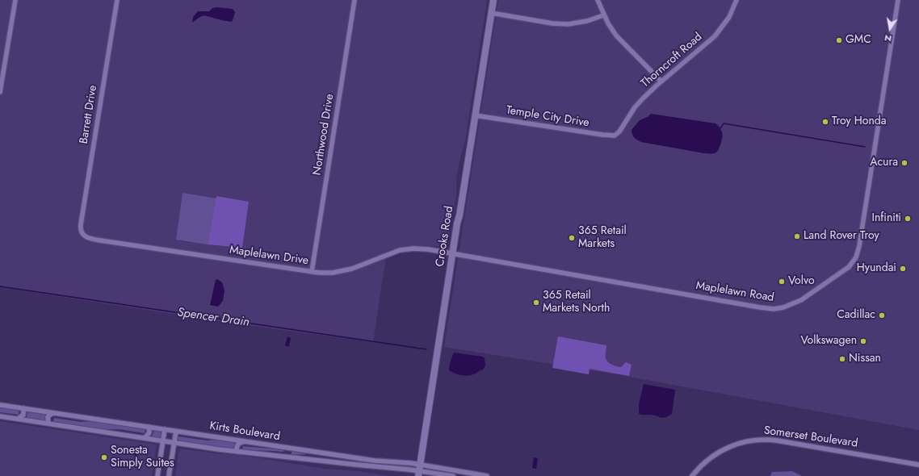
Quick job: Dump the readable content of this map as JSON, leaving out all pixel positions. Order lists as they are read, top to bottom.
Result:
{
  "streets": {
    "main road": ["Crooks Road"],
    "street": [
      "Thorncroft Road",
      "Barrett Drive",
      "Temple City Drive",
      "Northwood Drive",
      "Maplelawn Drive",
      "Maplelawn Road",
      "Kirts Boulevard",
      "Somerset Boulevard"
    ]
  },
  "crossings": [
    ["Thorncroft Road", "Temple City Drive"],
    ["Barrett Drive", "Maplelawn Drive"],
    ["Temple City Drive", "Crooks Road"],
    ["Northwood Drive", "Maplelawn Drive"],
    ["Crooks Road", "Maplelawn Drive"],
    ["Crooks Road", "Maplelawn Road"],
    ["Crooks Road", "Kirts Boulevard"],
    ["Maplelawn Drive", "Maplelawn Road"]
  ],
  "water": ["Spencer Drain"],
  "places": [
    "GMC",
    "Troy Honda",
    "Acura",
    "Infiniti",
    "Land Rover Troy",
    "365 Retail Markets",
    "Hyundai",
    "Volvo",
    "365 Retail Markets North",
    "Cadillac",
    "Volkswagen",
    "Nissan",
    "Sonesta Simply Suites"
  ],
  "north": "bottom"
}
